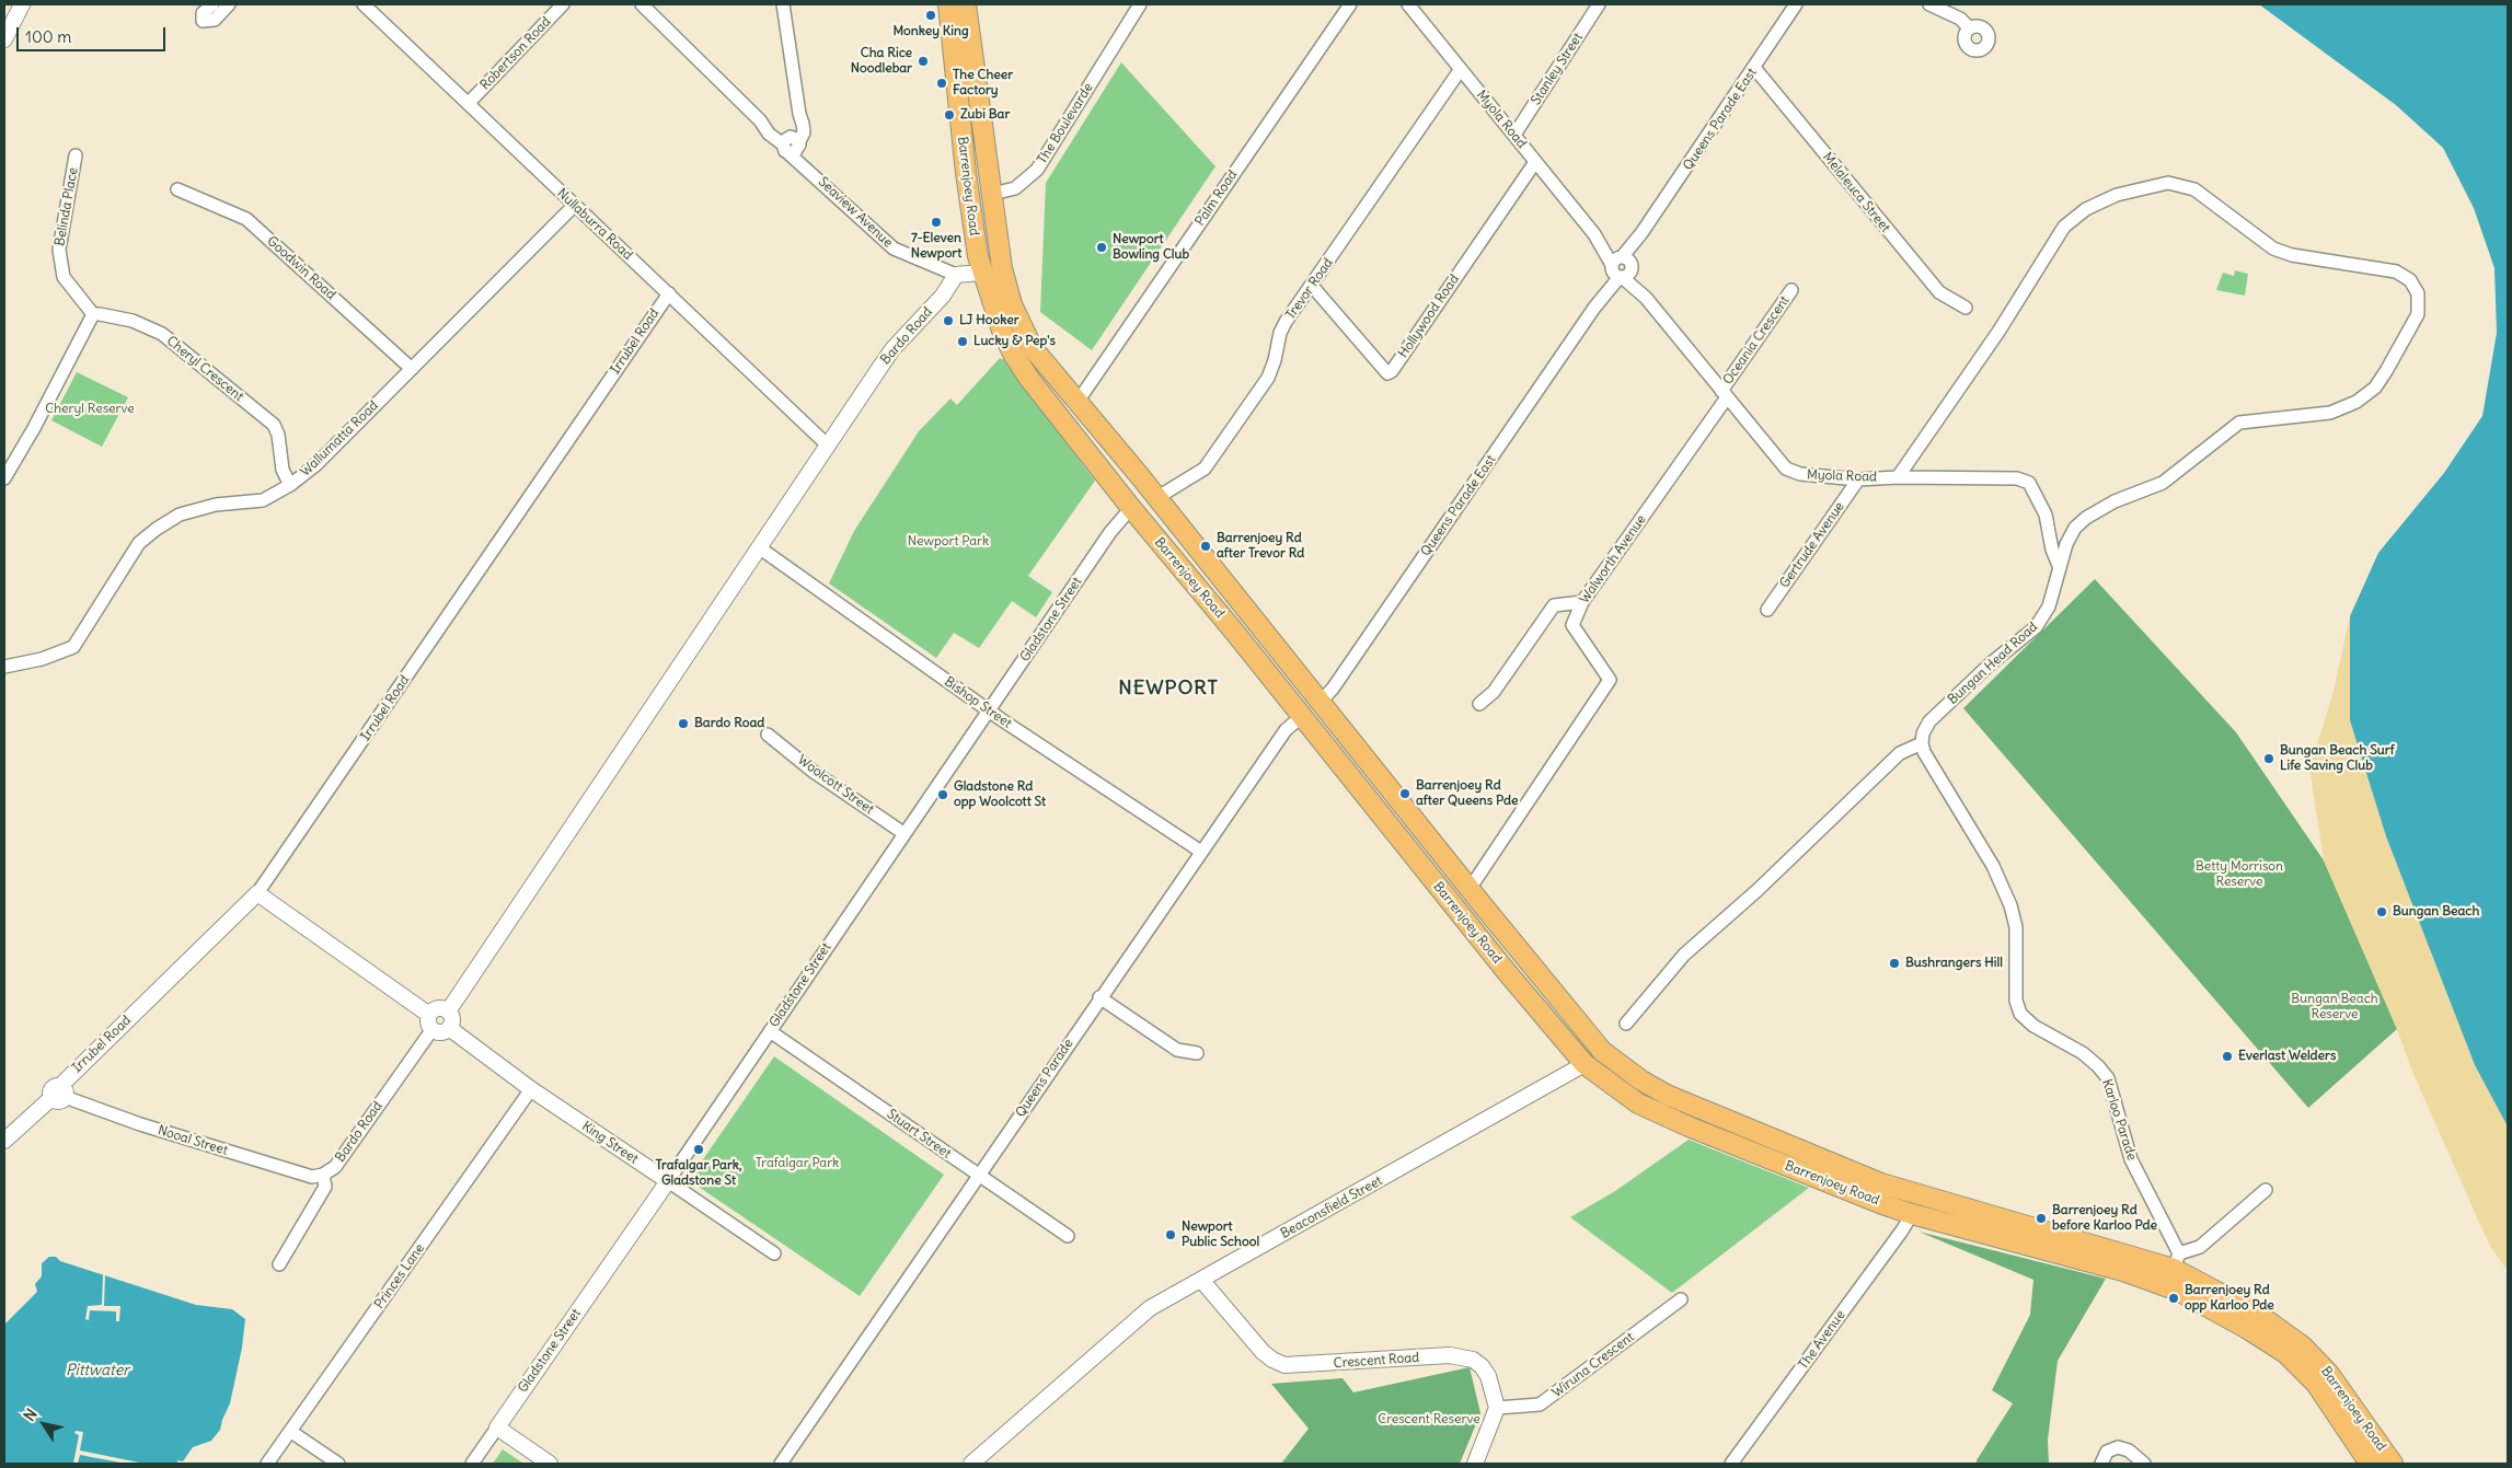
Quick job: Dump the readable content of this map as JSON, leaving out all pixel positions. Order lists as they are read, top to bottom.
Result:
{
  "streets": {
    "main road": [
      "Barrenjoey Road",
      "Palm Road",
      "Queens Parade",
      "Karloo Parade",
      "Beaconsfield Street"
    ],
    "street": [
      "Robertson Road",
      "Stanley Street",
      "Myola Road",
      "Queens Parade East",
      "The Boulevarde",
      "Melaleuca Street",
      "Belinda Place",
      "Seaview Avenue",
      "Nullaburra Road",
      "Goodwin Road",
      "Trevor Road",
      "Hollywood Road",
      "Bardo Road",
      "Oceania Crescent",
      "Irrubel Road",
      "Cheryl Crescent",
      "Wallumatta Road",
      "Gertrude Avenue",
      "Walworth Avenue",
      "Gladstone Street",
      "Bungan Head Road",
      "Bishop Street",
      "Woolcott Street",
      "Stuart Street",
      "Nooal Street",
      "King Street",
      "Princes Lane",
      "The Avenue",
      "Crescent Road",
      "Wiruna Crescent"
    ]
  },
  "crossings": [
    ["Robertson Road", "Nullaburra Road"],
    ["Stanley Street", "Myola Road"],
    ["Myola Road", "Queens Parade East"],
    ["Myola Road", "Trevor Road"],
    ["Myola Road", "Hollywood Road"],
    ["Myola Road", "Oceania Crescent"],
    ["Myola Road", "Gertrude Avenue"],
    ["Myola Road", "Walworth Avenue"],
    ["Myola Road", "Bungan Head Road"],
    ["Queens Parade East", "Barrenjoey Road"],
    ["Queens Parade East", "Melaleuca Street"],
    ["Queens Parade East", "Queens Parade"],
    ["The Boulevarde", "Barrenjoey Road"],
    ["Barrenjoey Road", "Palm Road"],
    ["Barrenjoey Road", "Trevor Road"],
    ["Barrenjoey Road", "Walworth Avenue"],
    ["Barrenjoey Road", "Gladstone Street"],
    ["Barrenjoey Road", "Queens Parade"],
    ["Barrenjoey Road", "Karloo Parade"],
    ["Barrenjoey Road", "Beaconsfield Street"],
    ["Barrenjoey Road", "The Avenue"],
    ["Belinda Place", "Cheryl Crescent"],
    ["Seaview Avenue", "Bardo Road"],
    ["Nullaburra Road", "Bardo Road"],
    ["Nullaburra Road", "Irrubel Road"],
    ["Nullaburra Road", "Wallumatta Road"],
    ["Goodwin Road", "Wallumatta Road"],
    ["Trevor Road", "Hollywood Road"],
    ["Bardo Road", "Bishop Street"],
    ["Bardo Road", "Nooal Street"],
    ["Bardo Road", "King Street"],
    ["Oceania Crescent", "Walworth Avenue"],
    ["Irrubel Road", "Nooal Street"],
    ["Cheryl Crescent", "Wallumatta Road"],
    ["Gladstone Street", "Bishop Street"],
    ["Gladstone Street", "Woolcott Street"],
    ["Gladstone Street", "Stuart Street"],
    ["Gladstone Street", "King Street"],
    ["Bungan Head Road", "Karloo Parade"],
    ["Bishop Street", "Queens Parade"],
    ["Queens Parade", "Stuart Street"],
    ["King Street", "Princes Lane"],
    ["Beaconsfield Street", "Crescent Road"],
    ["Crescent Road", "Wiruna Crescent"]
  ],
  "districts": ["NEWPORT"],
  "water": ["Pittwater"],
  "parks": [
    "Cheryl Reserve",
    "Newport Park",
    "Betty Morrison Reserve",
    "Bungan Beach Reserve",
    "Trafalgar Park",
    "Crescent Reserve"
  ],
  "places": [
    "Monkey King",
    "Cha Rice Noodlebar",
    "The Cheer Factory",
    "Zubi Bar",
    "7-Eleven Newport",
    "Newport Bowling Club",
    "LJ Hooker",
    "Lucky & Pep's",
    "Barrenjoey Rd after Trevor Rd",
    "Bardo Road",
    "Bungan Beach Surf Life Saving Club",
    "Barrenjoey Rd after Queens Pde",
    "Gladstone Rd opp Woolcott St",
    "Bungan Beach",
    "Bushrangers Hill",
    "Everlast Welders",
    "Trafalgar Park, Gladstone St",
    "Barrenjoey Rd before Karloo Pde",
    "Newport Public School",
    "Barrenjoey Rd opp Karloo Pde"
  ],
  "scale_bar": "100 m",
  "north": "top left"
}
